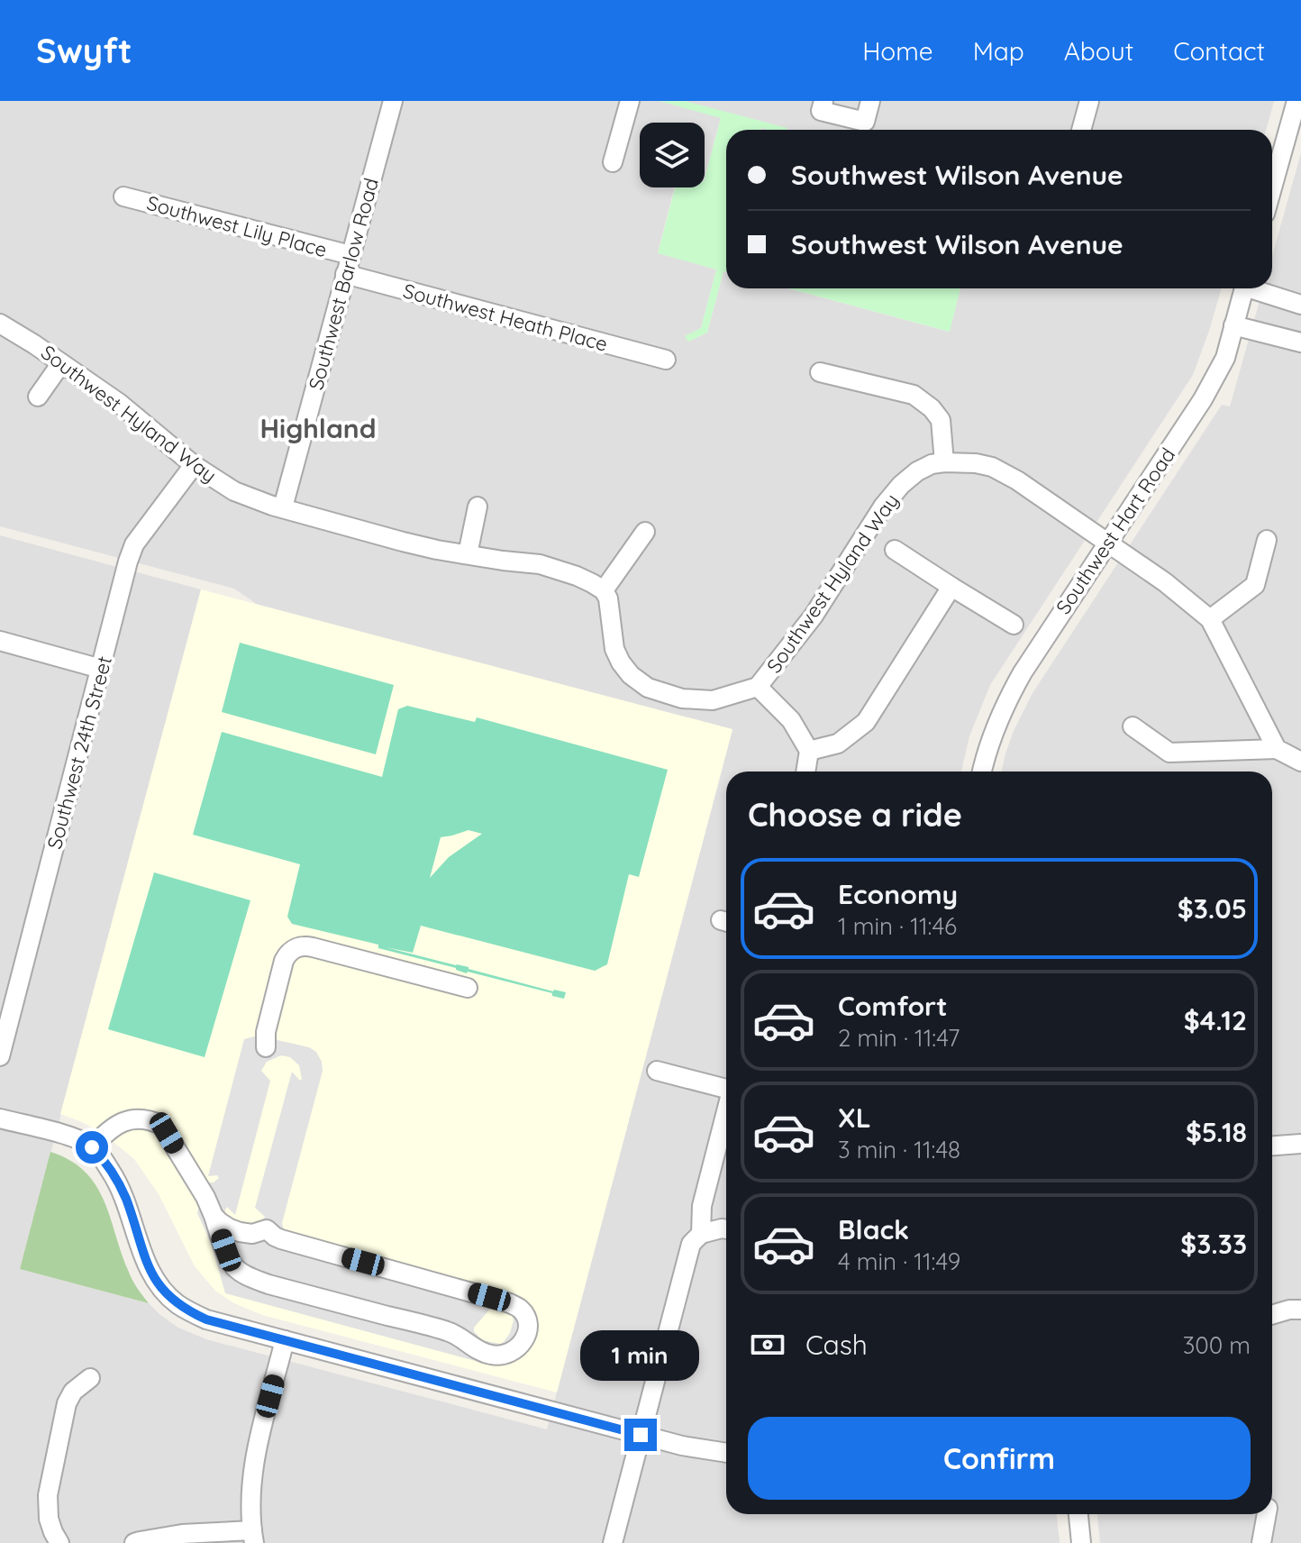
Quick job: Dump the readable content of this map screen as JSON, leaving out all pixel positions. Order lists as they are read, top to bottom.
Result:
{
  "streets": {
    "street": [
      "Southwest Lily Place",
      "Southwest Barlow Road",
      "Southwest Heath Place",
      "Southwest Hyland Way",
      "Southwest Hart Road",
      "Southwest 24th Street"
    ]
  },
  "crossings": [
    ["Southwest Lily Place", "Southwest Barlow Road"],
    ["Southwest Barlow Road", "Southwest Heath Place"],
    ["Southwest Barlow Road", "Southwest Hyland Way"],
    ["Southwest Hyland Way", "Southwest Hart Road"],
    ["Southwest Hyland Way", "Southwest 24th Street"]
  ],
  "districts": ["Highland"],
  "page": {
    "header": "Swyft",
    "nav": [
      "Home",
      "Map",
      "About",
      "Contact"
    ],
    "banner": ["Southwest Wilson Avenue", "Southwest Wilson Avenue"],
    "heading": "Choose a ride",
    "list": [
      {
        "name": "Economy",
        "note": "1 min · 11:46",
        "value": "$3.05"
      },
      {
        "name": "Comfort",
        "note": "2 min · 11:47",
        "value": "$4.12"
      },
      {
        "name": "XL",
        "note": "3 min · 11:48",
        "value": "$5.18"
      },
      {
        "name": "Black",
        "note": "4 min · 11:49",
        "value": "$3.33"
      }
    ],
    "pay": ["Cash", "300 m"],
    "bubble": "1 min",
    "buttons": "Confirm"
  }
}
